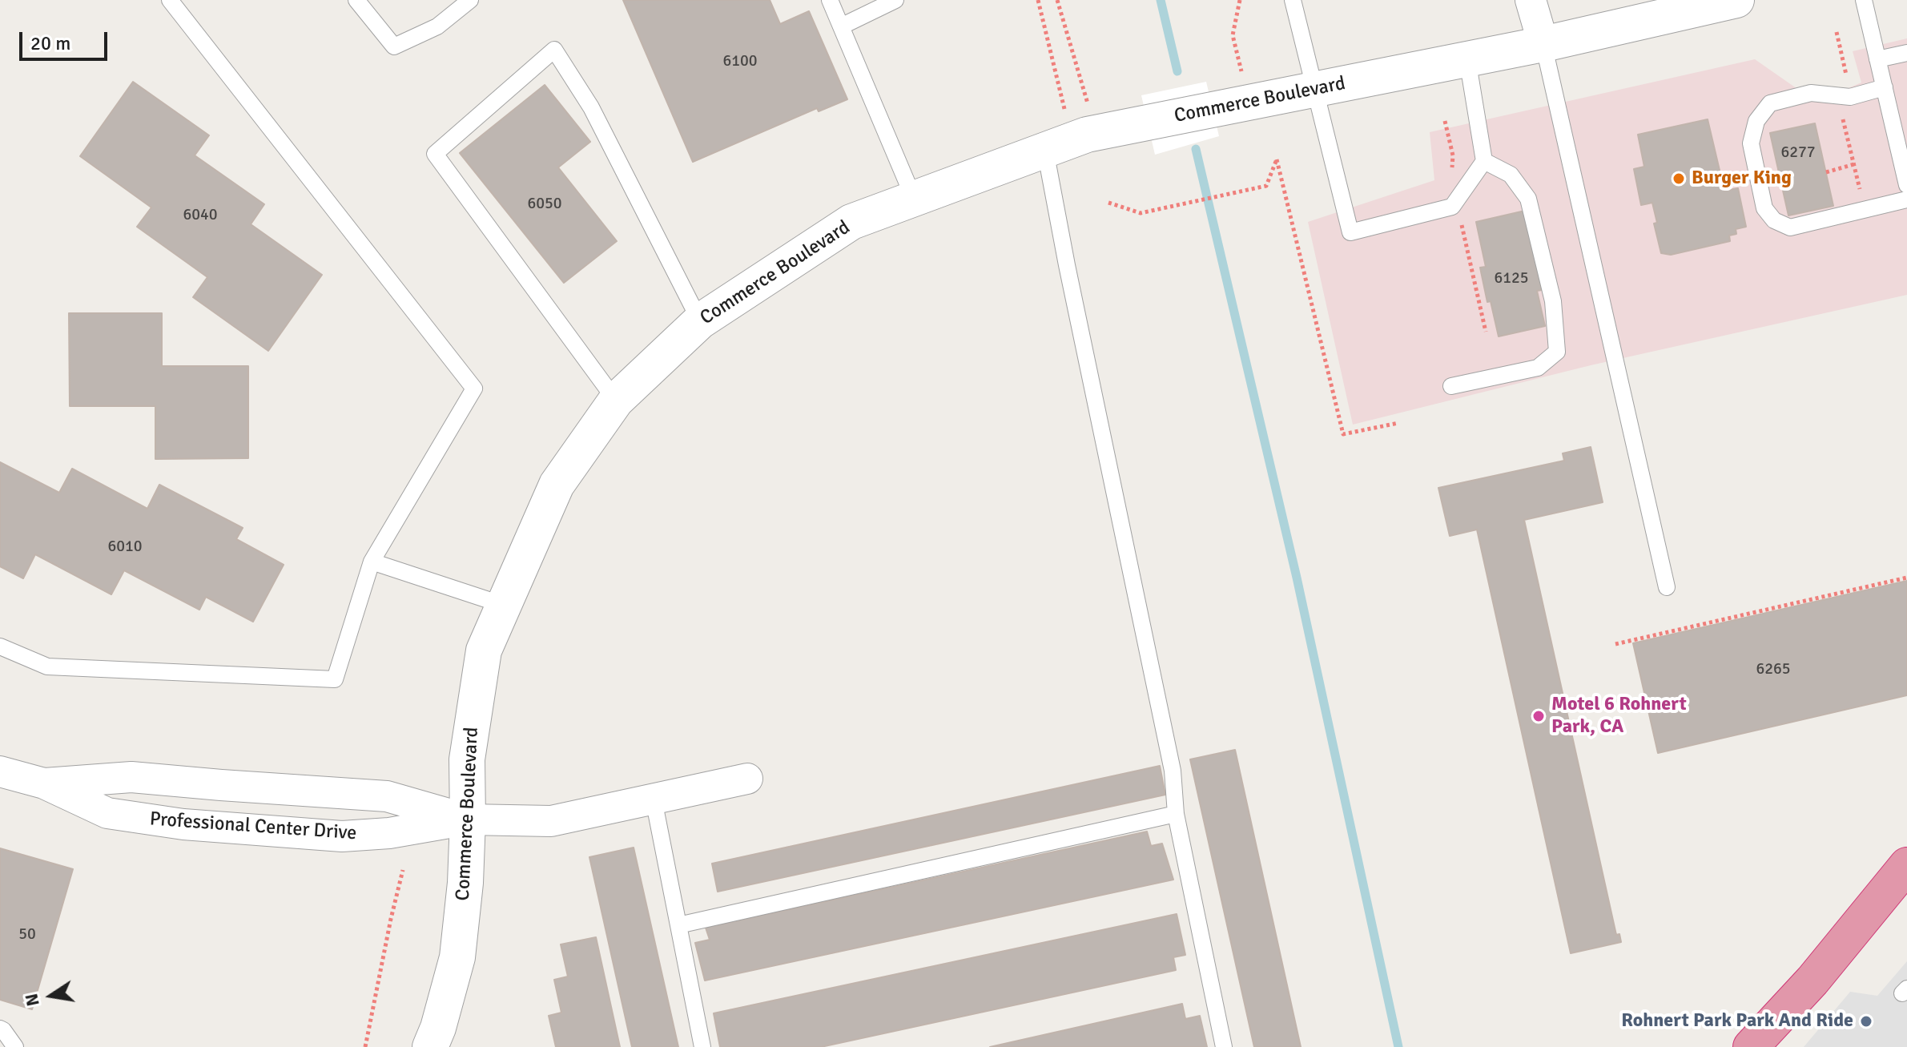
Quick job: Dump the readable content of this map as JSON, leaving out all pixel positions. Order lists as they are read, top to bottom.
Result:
{
  "streets": {
    "street": ["Commerce Boulevard", "Professional Center Drive"]
  },
  "crossings": [
    ["Commerce Boulevard", "Professional Center Drive"]
  ],
  "places": ["Burger King", "Motel 6 Rohnert Park, CA", "Rohnert Park Park And Ride"],
  "house_numbers": [
    "6100",
    "6277",
    "6050",
    "6040",
    "6125",
    "6010",
    "6265",
    "50"
  ],
  "scale_bar": "20 m",
  "north": "left"
}
